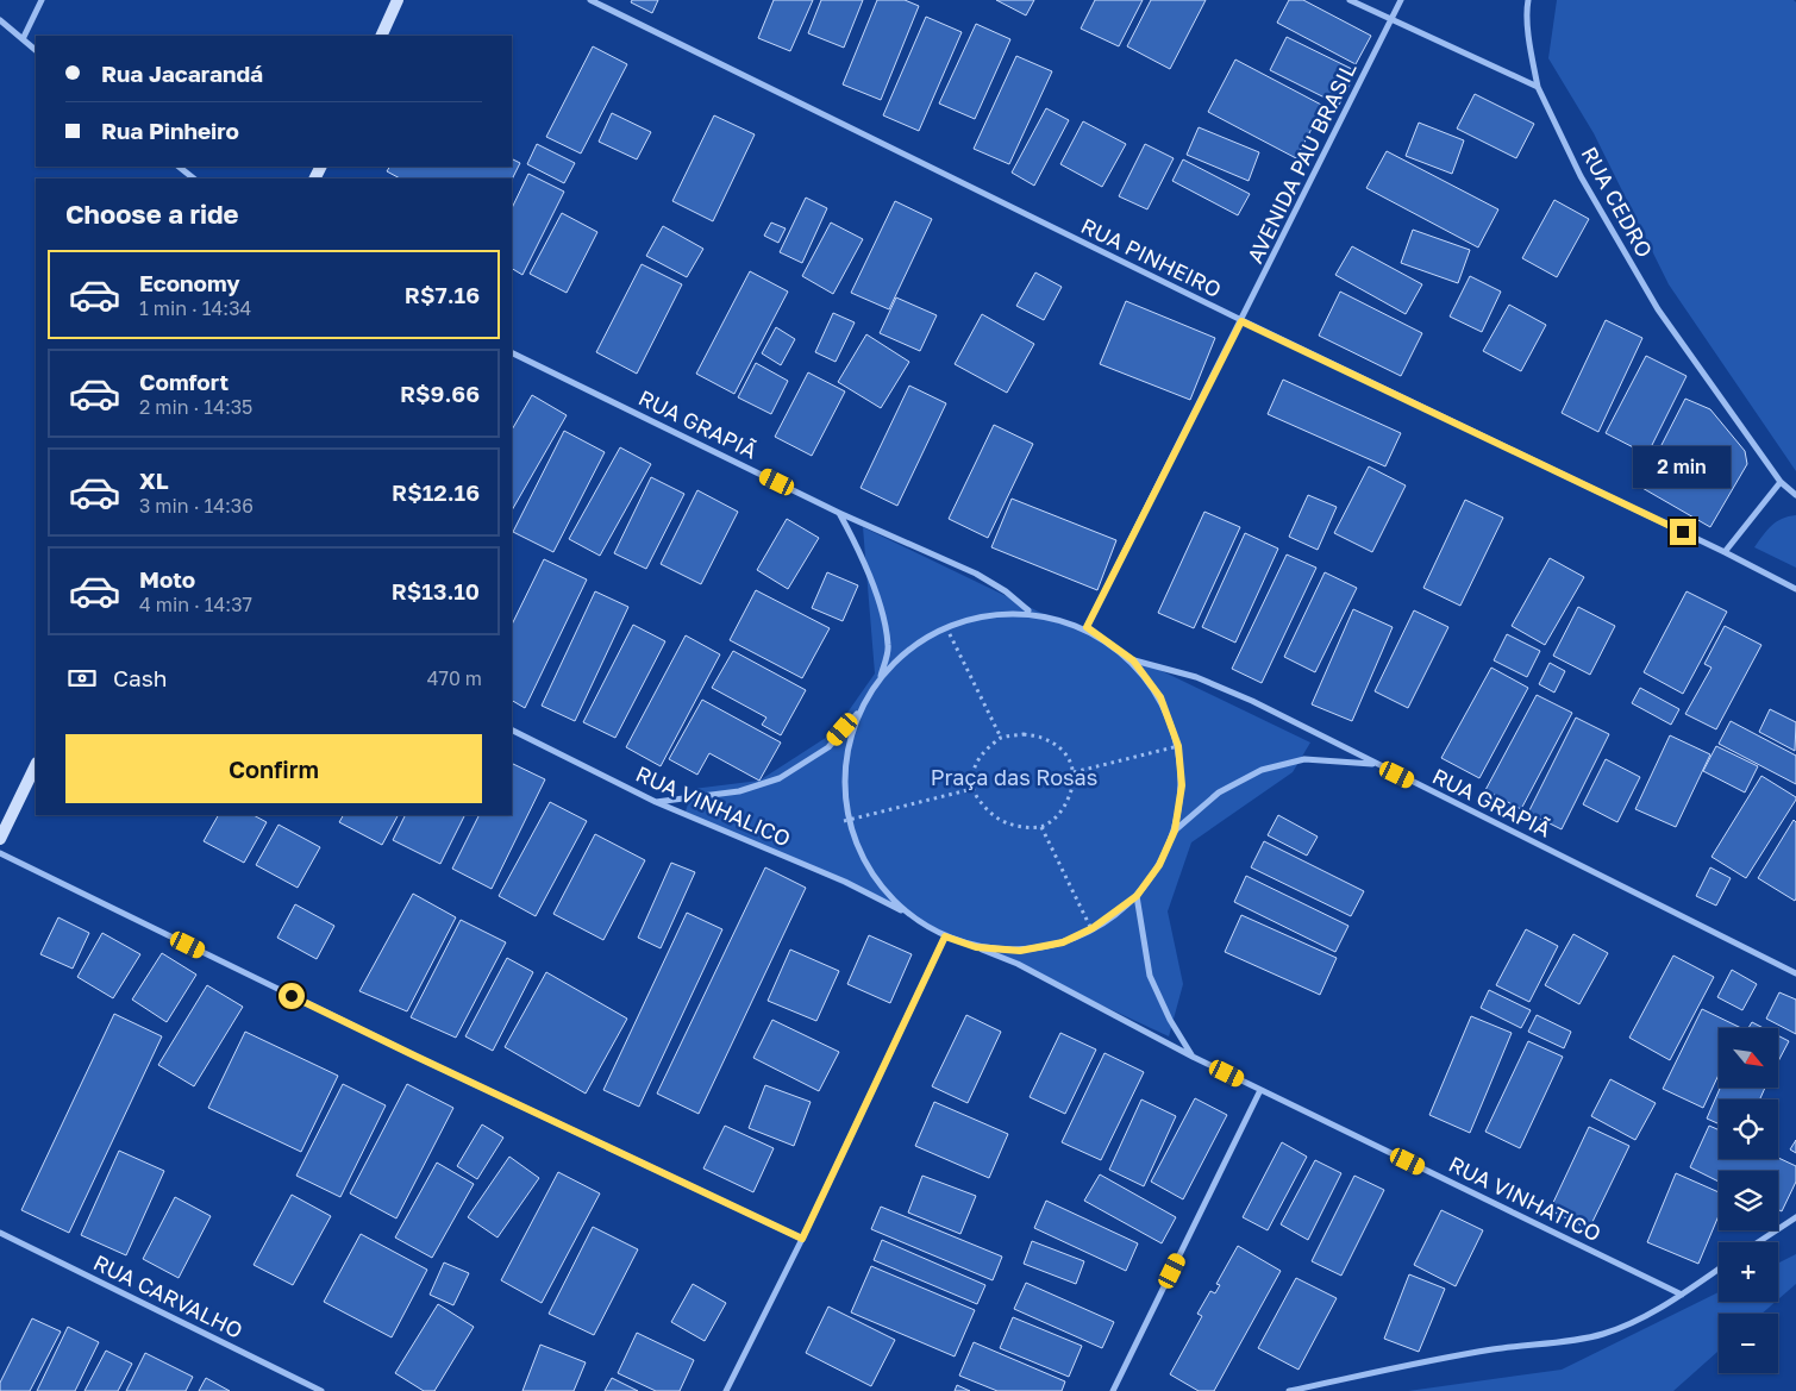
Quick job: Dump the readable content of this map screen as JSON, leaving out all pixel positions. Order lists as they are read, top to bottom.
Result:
{
  "streets": {
    "street": [
      "AVENIDA PAU BRASIL",
      "RUA CEDRO",
      "RUA PINHEIRO",
      "RUA GRAPIÃ",
      "RUA VINHALICO",
      "RUA VINHATICO",
      "RUA CARVALHO"
    ]
  },
  "crossings": [
    ["AVENIDA PAU BRASIL", "RUA PINHEIRO"]
  ],
  "parks": ["Praça das Rosas"],
  "north": "bottom right",
  "page": {
    "banner": ["Rua Jacarandá", "Rua Pinheiro"],
    "heading": "Choose a ride",
    "list": [
      {
        "name": "Economy",
        "note": "1 min · 14:34",
        "value": "R$7.16"
      },
      {
        "name": "Comfort",
        "note": "2 min · 14:35",
        "value": "R$9.66"
      },
      {
        "name": "XL",
        "note": "3 min · 14:36",
        "value": "R$12.16"
      },
      {
        "name": "Moto",
        "note": "4 min · 14:37",
        "value": "R$13.10"
      }
    ],
    "bubble": "2 min",
    "pay": ["Cash", "470 m"],
    "buttons": "Confirm",
    "map_buttons": ["+", "−"]
  }
}
